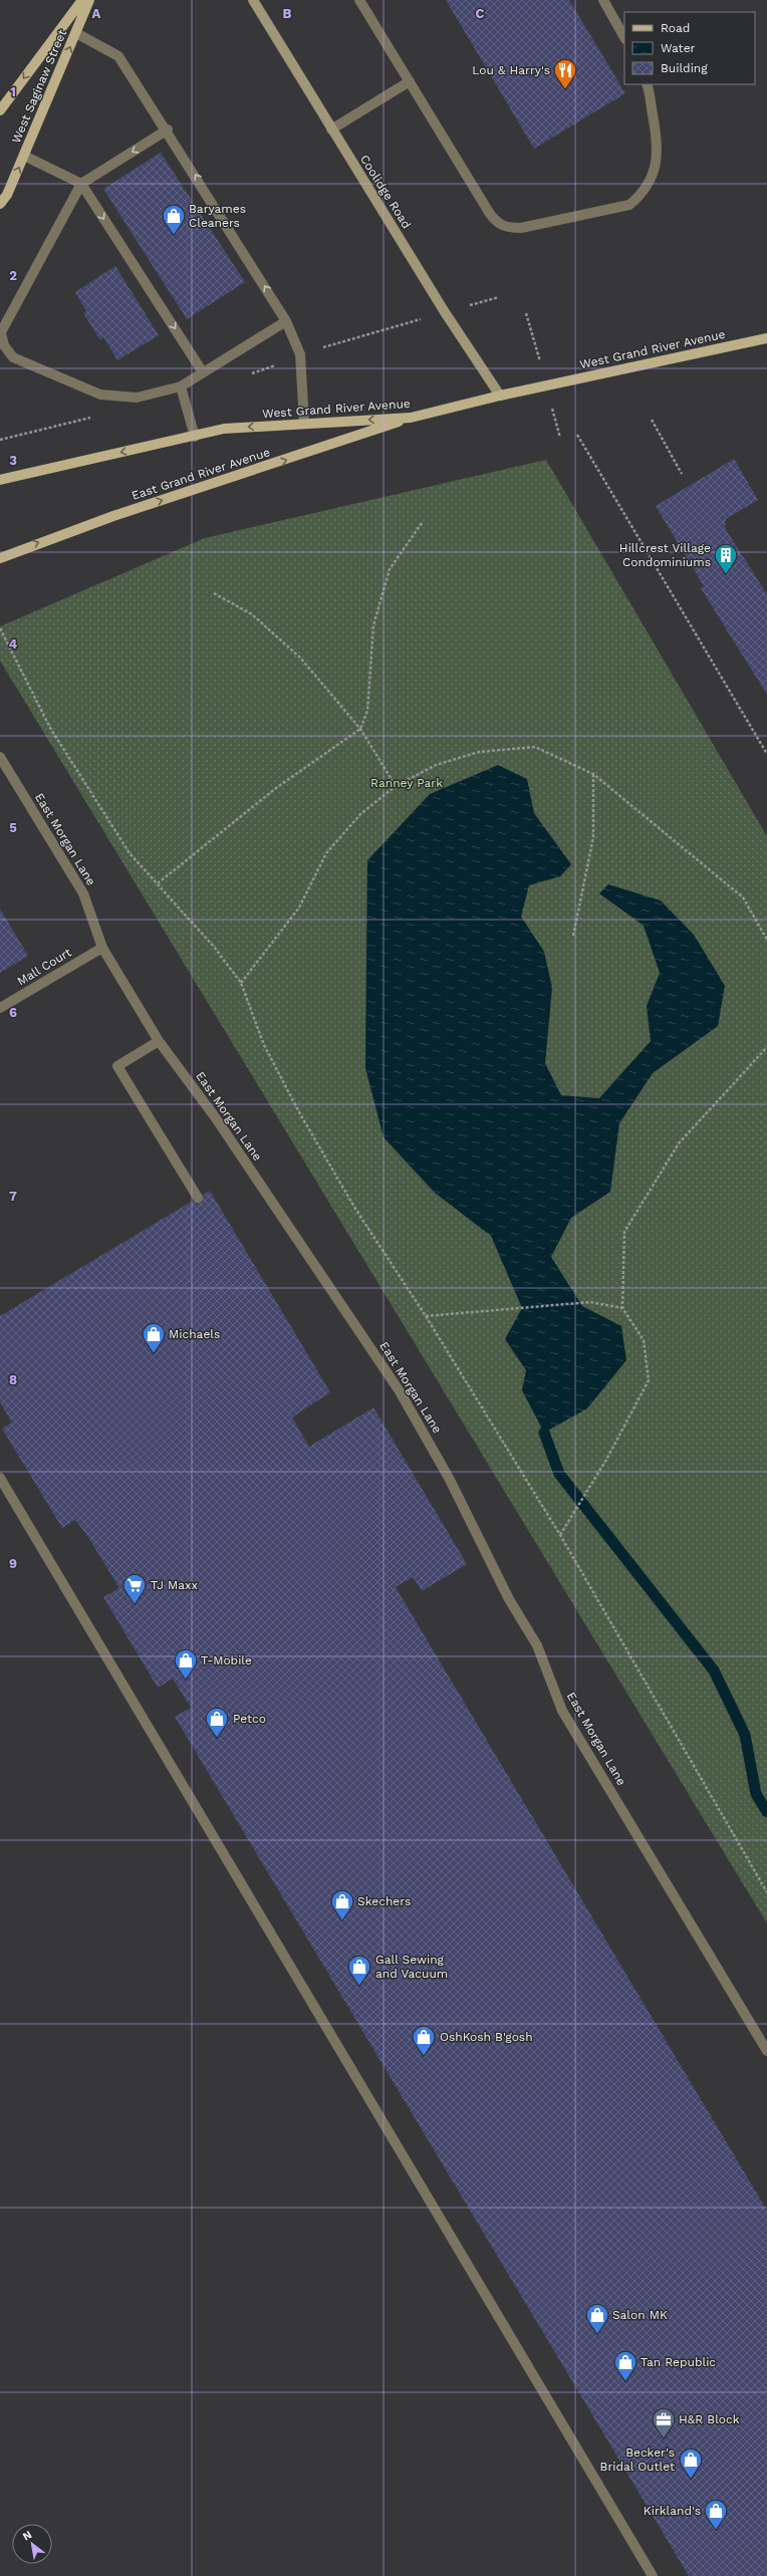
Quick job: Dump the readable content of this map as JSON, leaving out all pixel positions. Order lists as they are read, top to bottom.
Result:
{
  "streets": {
    "main road": ["West Saginaw Street", "West Grand River Avenue", "East Grand River Avenue"],
    "street": ["Coolidge Road"],
    "lane": ["East Morgan Lane", "Mall Court"]
  },
  "crossings": [
    ["Coolidge Road", "West Grand River Avenue"],
    ["West Grand River Avenue", "East Grand River Avenue"],
    ["East Morgan Lane", "Mall Court"]
  ],
  "one_way": ["West Grand River Avenue", "East Grand River Avenue"],
  "parks": ["Ranney Park"],
  "places": {
    "restaurant": ["Lou & Harry's"],
    "shop": [
      "Baryames Cleaners",
      "Michaels",
      "T-Mobile",
      "Petco",
      "Skechers",
      "Gall Sewing and Vacuum",
      "OshKosh B'gosh",
      "Salon MK",
      "Tan Republic",
      "Becker's Bridal Outlet",
      "Kirkland's"
    ],
    "building": ["Hillcrest Village Condominiums"],
    "supermarket": ["TJ Maxx"],
    "office": ["H&R Block"]
  },
  "legend": ["Road", "Water", "Building"],
  "north": "top left",
  "grid": {
    "columns": ["A", "B", "C"],
    "rows": [
      "1",
      "2",
      "3",
      "4",
      "5",
      "6",
      "7",
      "8",
      "9"
    ]
  }
}
